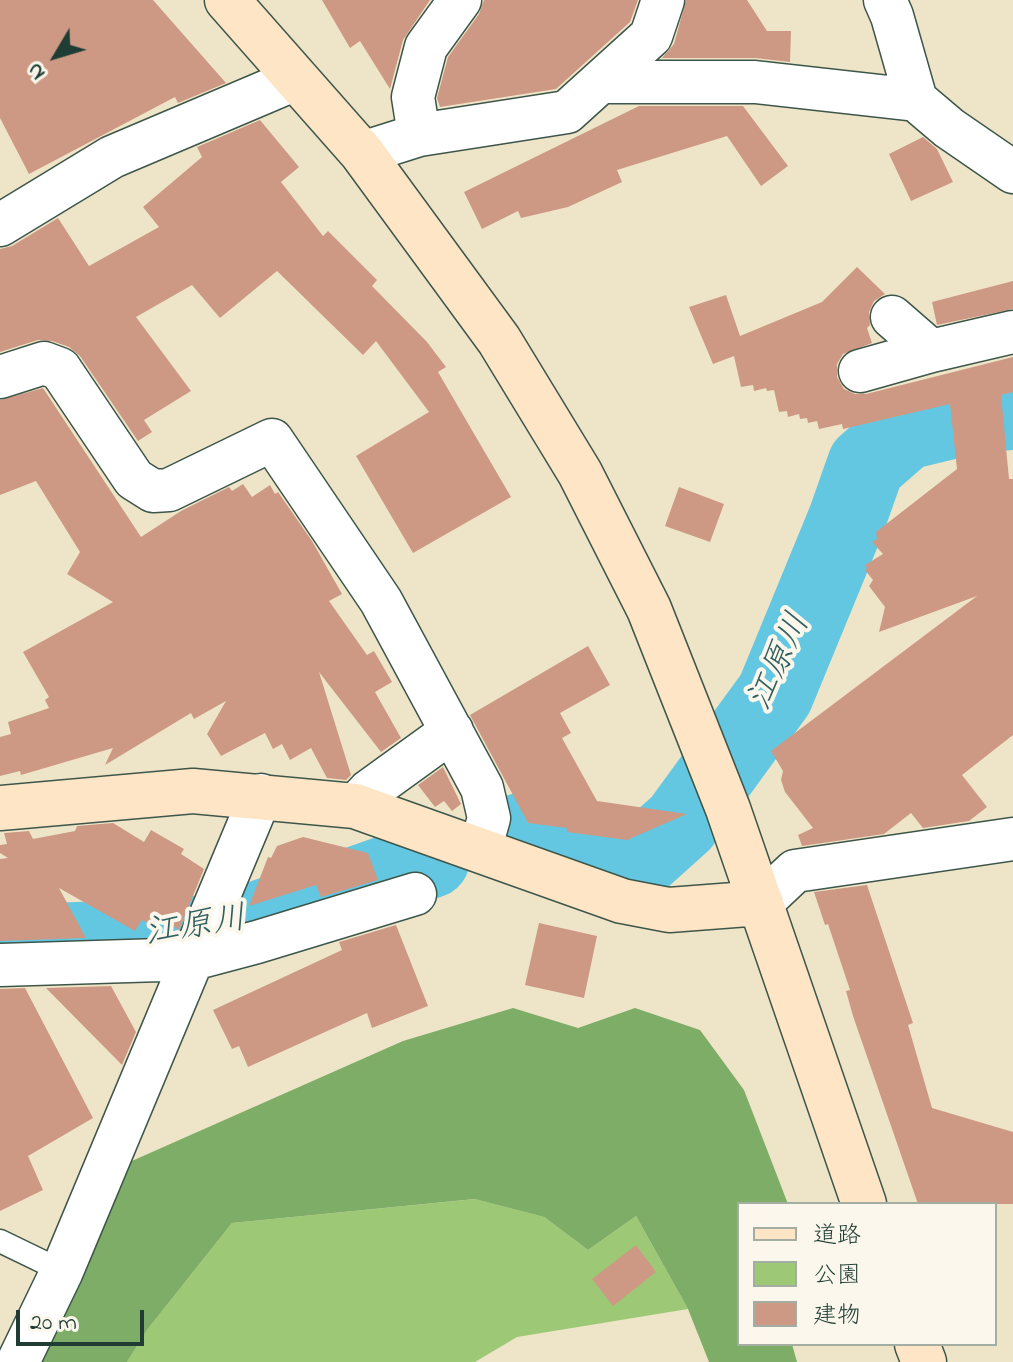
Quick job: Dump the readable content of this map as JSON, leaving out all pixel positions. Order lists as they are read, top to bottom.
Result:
{
  "water": ["江原川"],
  "legend": ["道路", "公園", "建物"],
  "scale_bar": "20 m",
  "north": "bottom left"
}
